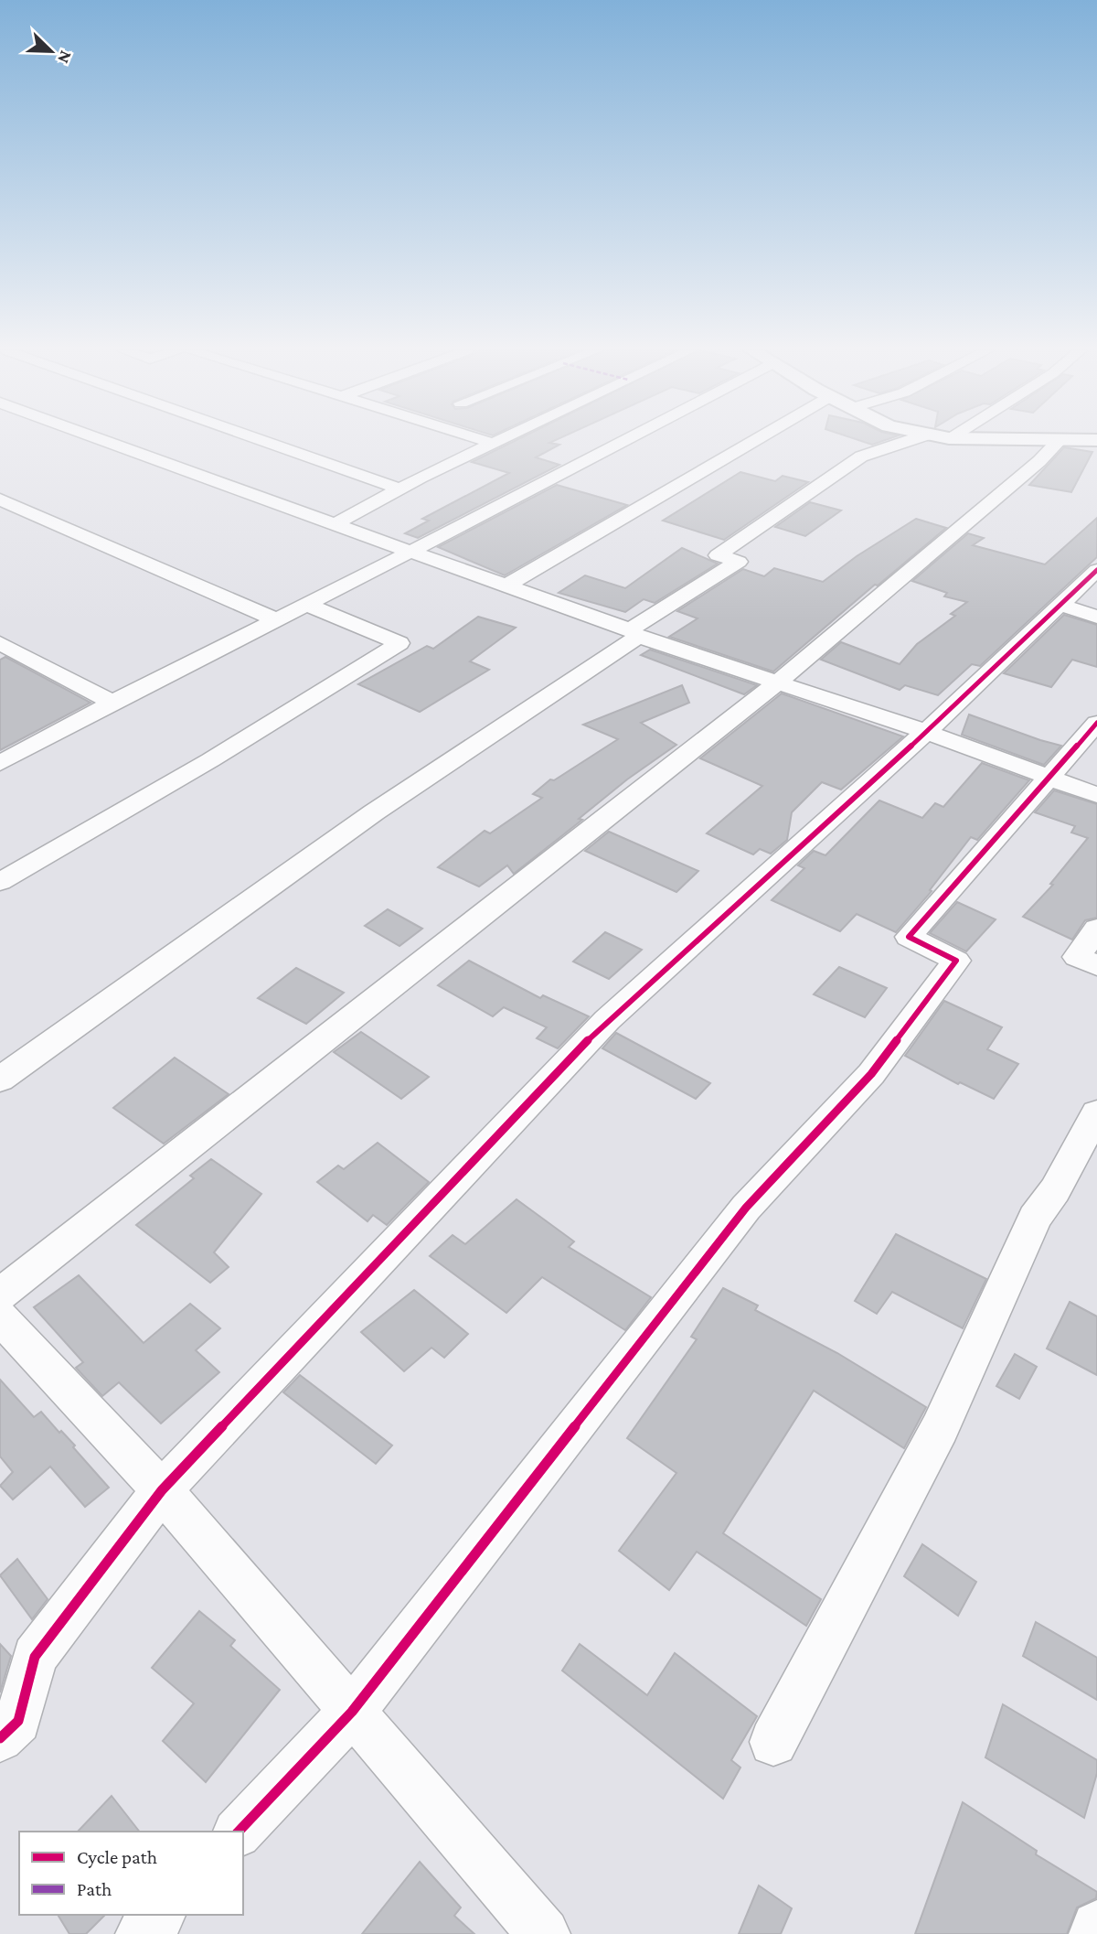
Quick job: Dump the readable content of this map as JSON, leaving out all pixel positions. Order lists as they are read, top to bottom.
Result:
{
  "legend": ["Cycle path", "Path"],
  "north": "bottom right"
}
